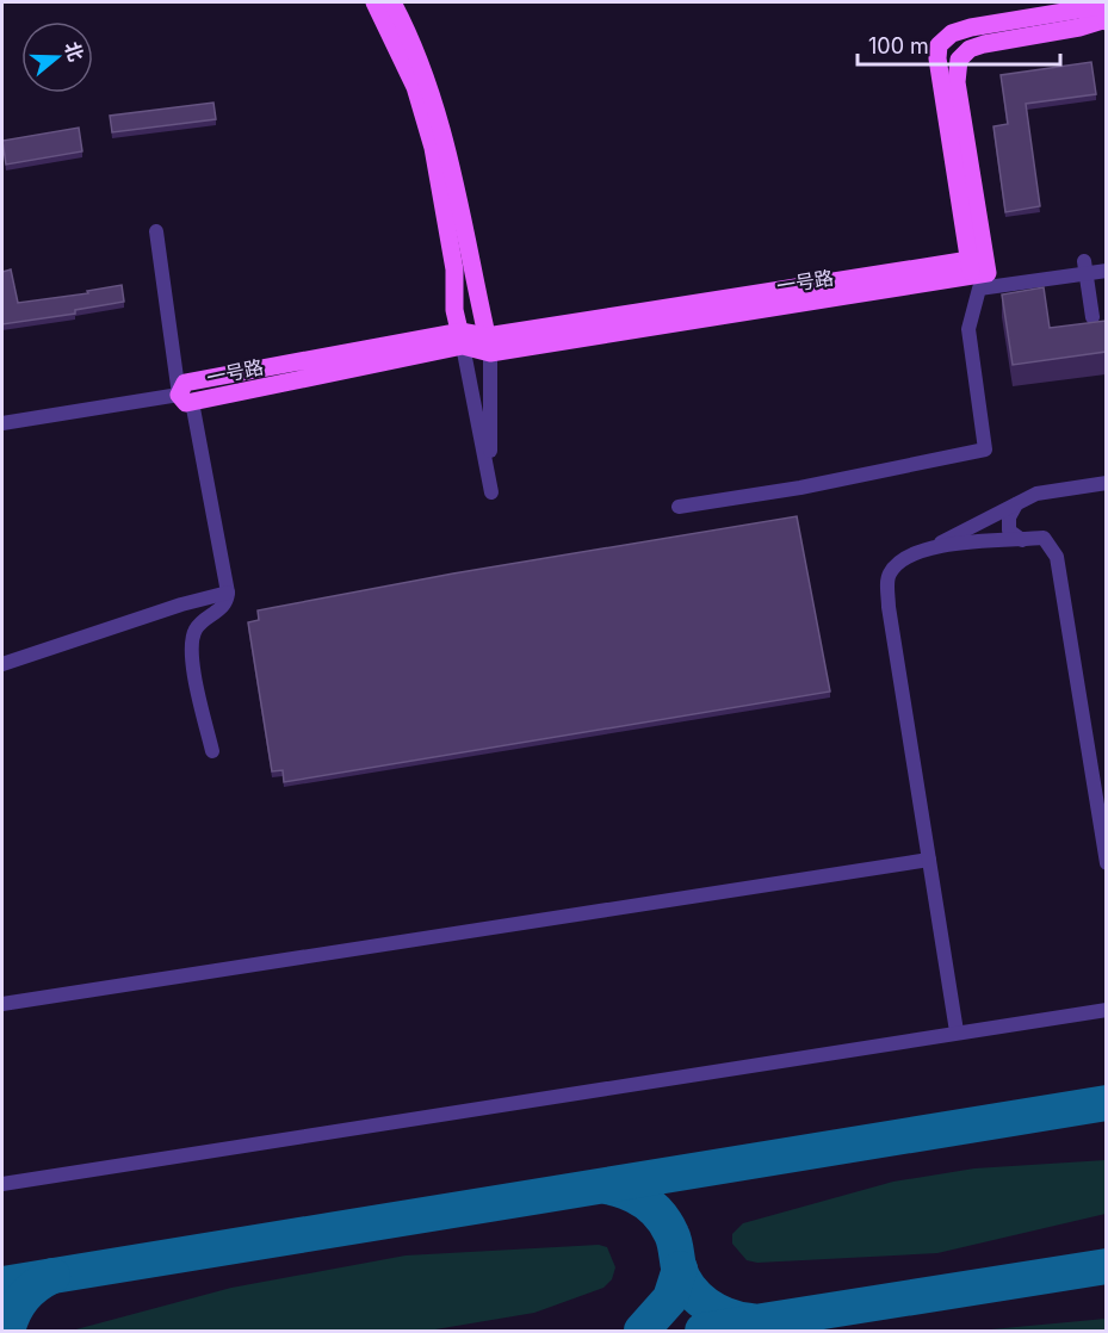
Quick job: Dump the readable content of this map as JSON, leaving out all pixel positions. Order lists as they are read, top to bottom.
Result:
{
  "streets": {
    "main road": ["一号路"]
  },
  "scale_bar": "100 m",
  "north": "right"
}
